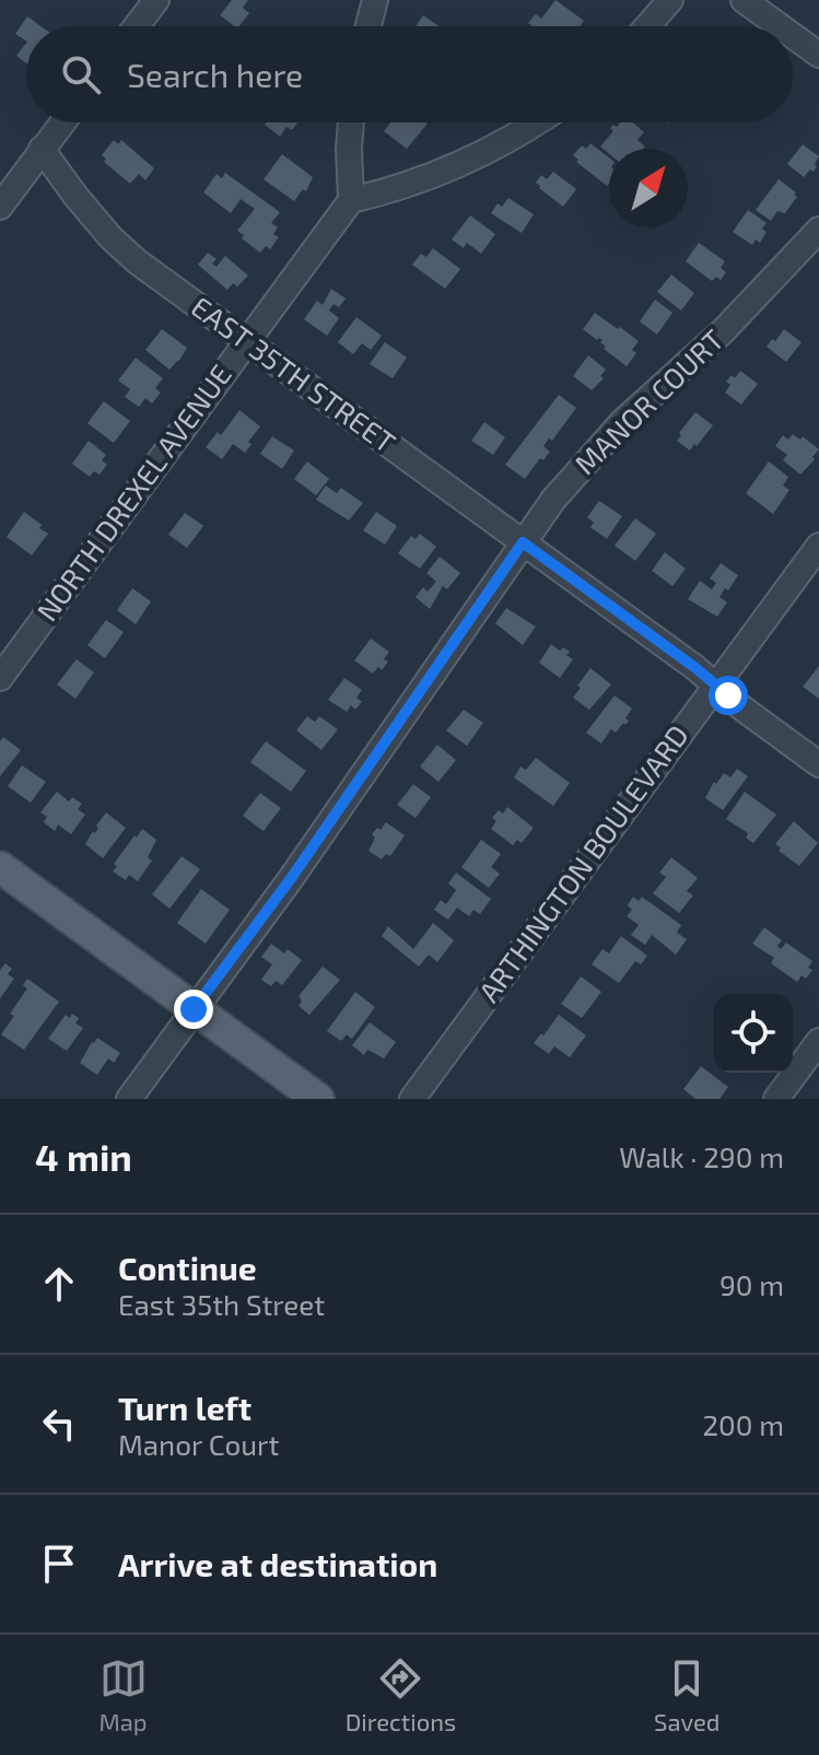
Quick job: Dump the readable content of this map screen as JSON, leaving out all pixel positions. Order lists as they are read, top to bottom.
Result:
{
  "streets": {
    "street": [
      "EAST 35TH STREET",
      "MANOR COURT",
      "NORTH DREXEL AVENUE",
      "ARTHINGTON BOULEVARD"
    ]
  },
  "crossings": [
    ["EAST 35TH STREET", "MANOR COURT"],
    ["EAST 35TH STREET", "NORTH DREXEL AVENUE"],
    ["EAST 35TH STREET", "ARTHINGTON BOULEVARD"]
  ],
  "north": "top right",
  "page": {
    "search": "Search here",
    "heading": ["4 min", "Walk · 290 m"],
    "list": [
      ["Continue", "East 35th Street", "90 m"],
      ["Turn left", "Manor Court", "200 m"],
      "Arrive at destination"
    ],
    "nav": ["Map", "Directions", "Saved"]
  }
}
